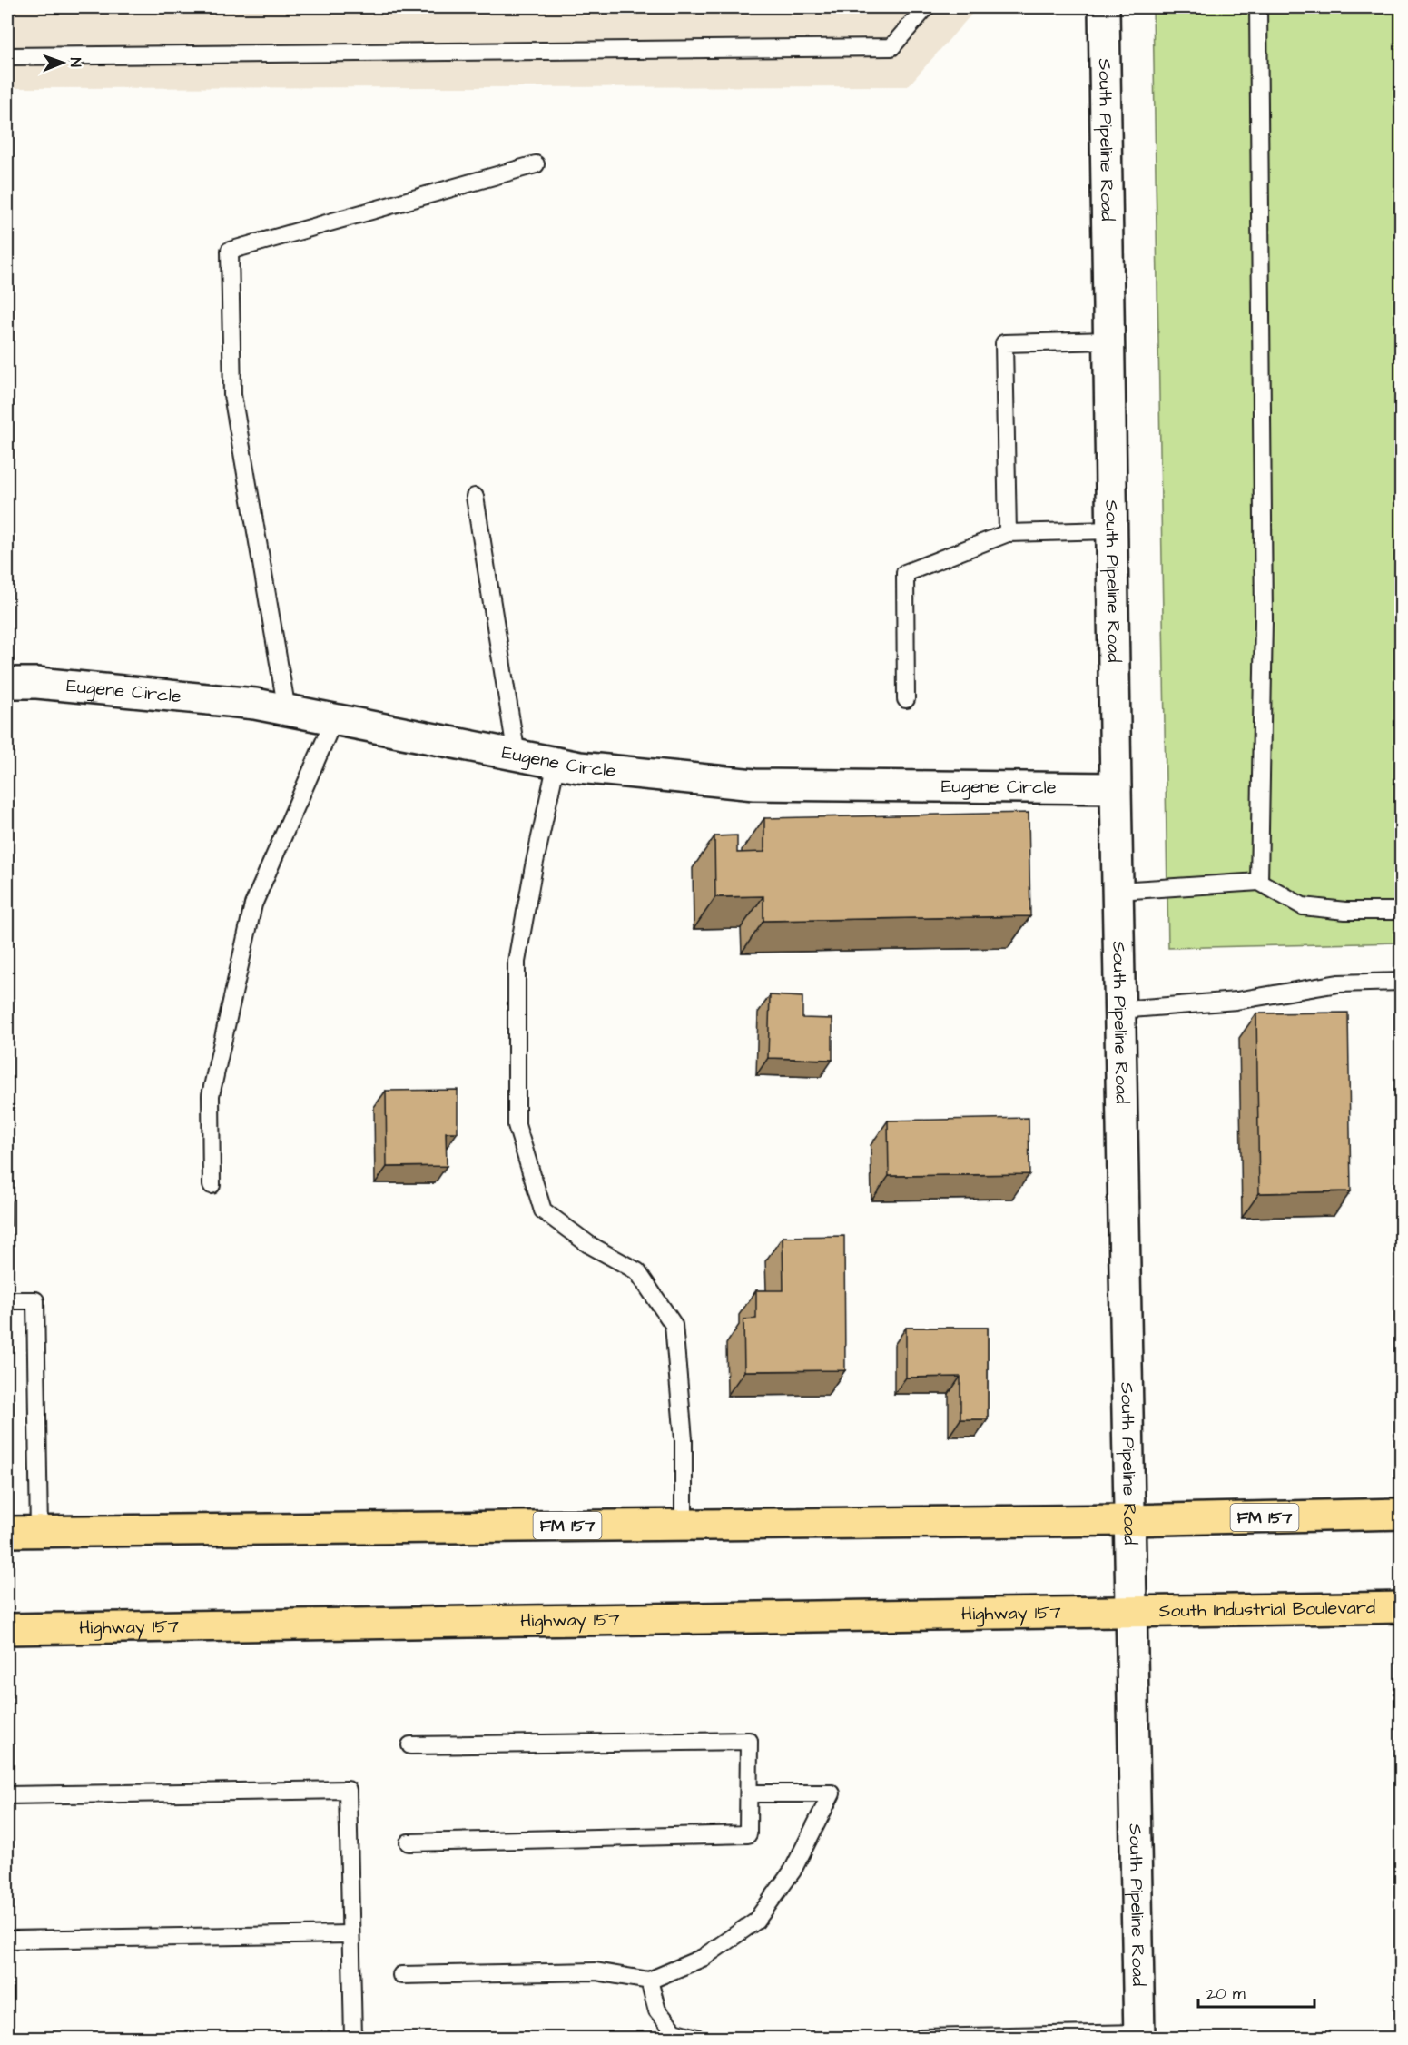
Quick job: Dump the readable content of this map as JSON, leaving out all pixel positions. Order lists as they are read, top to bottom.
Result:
{
  "streets": {
    "main road": ["FM 157", "South Industrial Boulevard", "Highway 157"],
    "street": ["South Pipeline Road", "Eugene Circle"]
  },
  "crossings": [
    ["South Pipeline Road", "Eugene Circle"],
    ["South Pipeline Road", "FM 157"],
    ["South Pipeline Road", "South Industrial Boulevard"],
    ["South Pipeline Road", "Highway 157"],
    ["South Industrial Boulevard", "Highway 157"]
  ],
  "scale_bar": "20 m",
  "north": "right"
}
